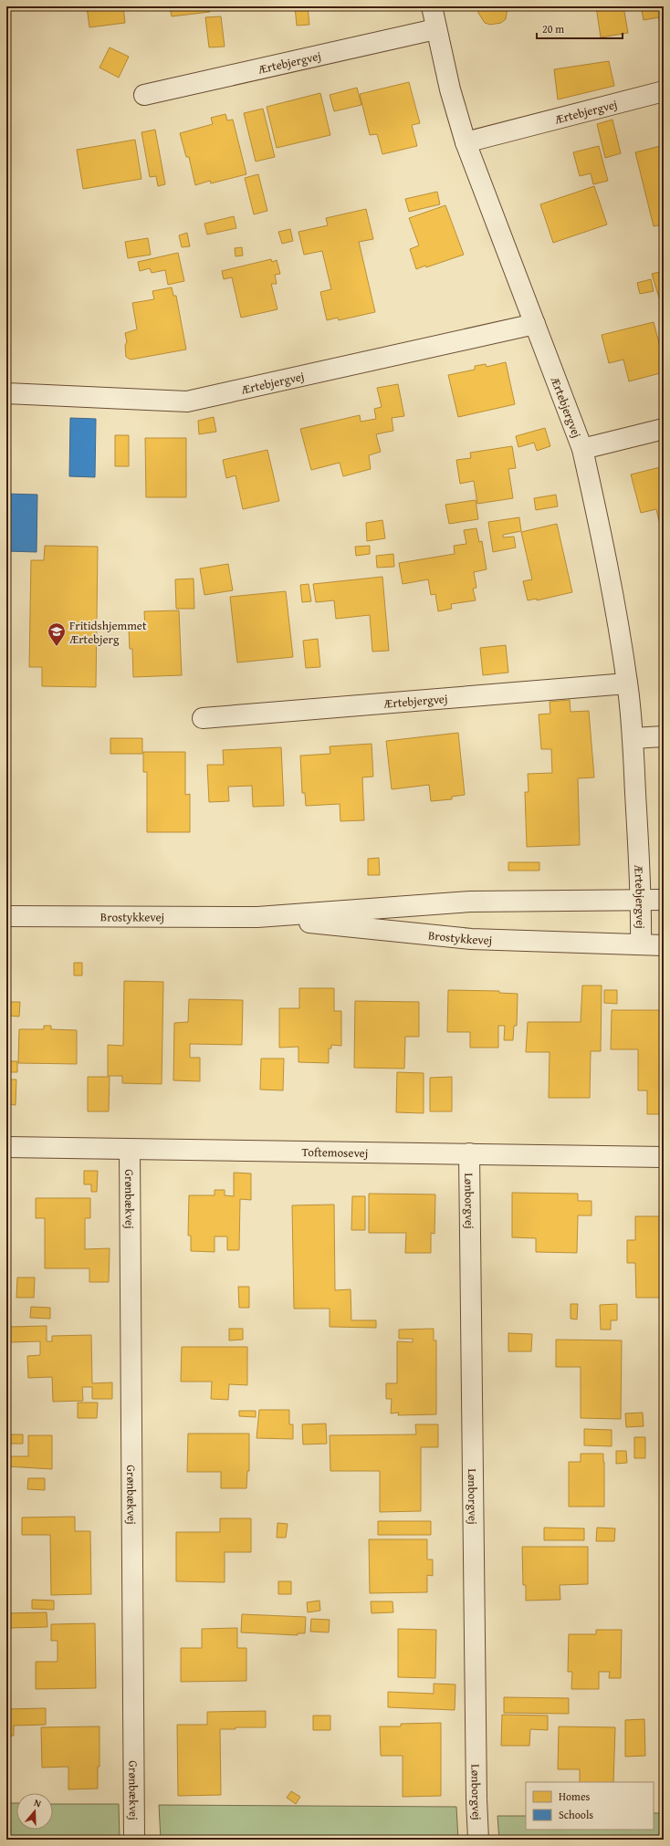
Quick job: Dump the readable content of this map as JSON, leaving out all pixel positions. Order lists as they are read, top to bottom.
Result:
{
  "streets": {
    "street": [
      "Ærtebjergvej",
      "Brostykkevej",
      "Toftemosevej",
      "Grønbækvej",
      "Lønborgvej"
    ]
  },
  "crossings": [
    ["Ærtebjergvej", "Brostykkevej"],
    ["Toftemosevej", "Grønbækvej"],
    ["Toftemosevej", "Lønborgvej"]
  ],
  "places": {
    "school or university": ["Fritidshjemmet Ærtebjerg"]
  },
  "legend": ["Homes", "Schools"],
  "scale_bar": "20 m",
  "north": "top"
}
